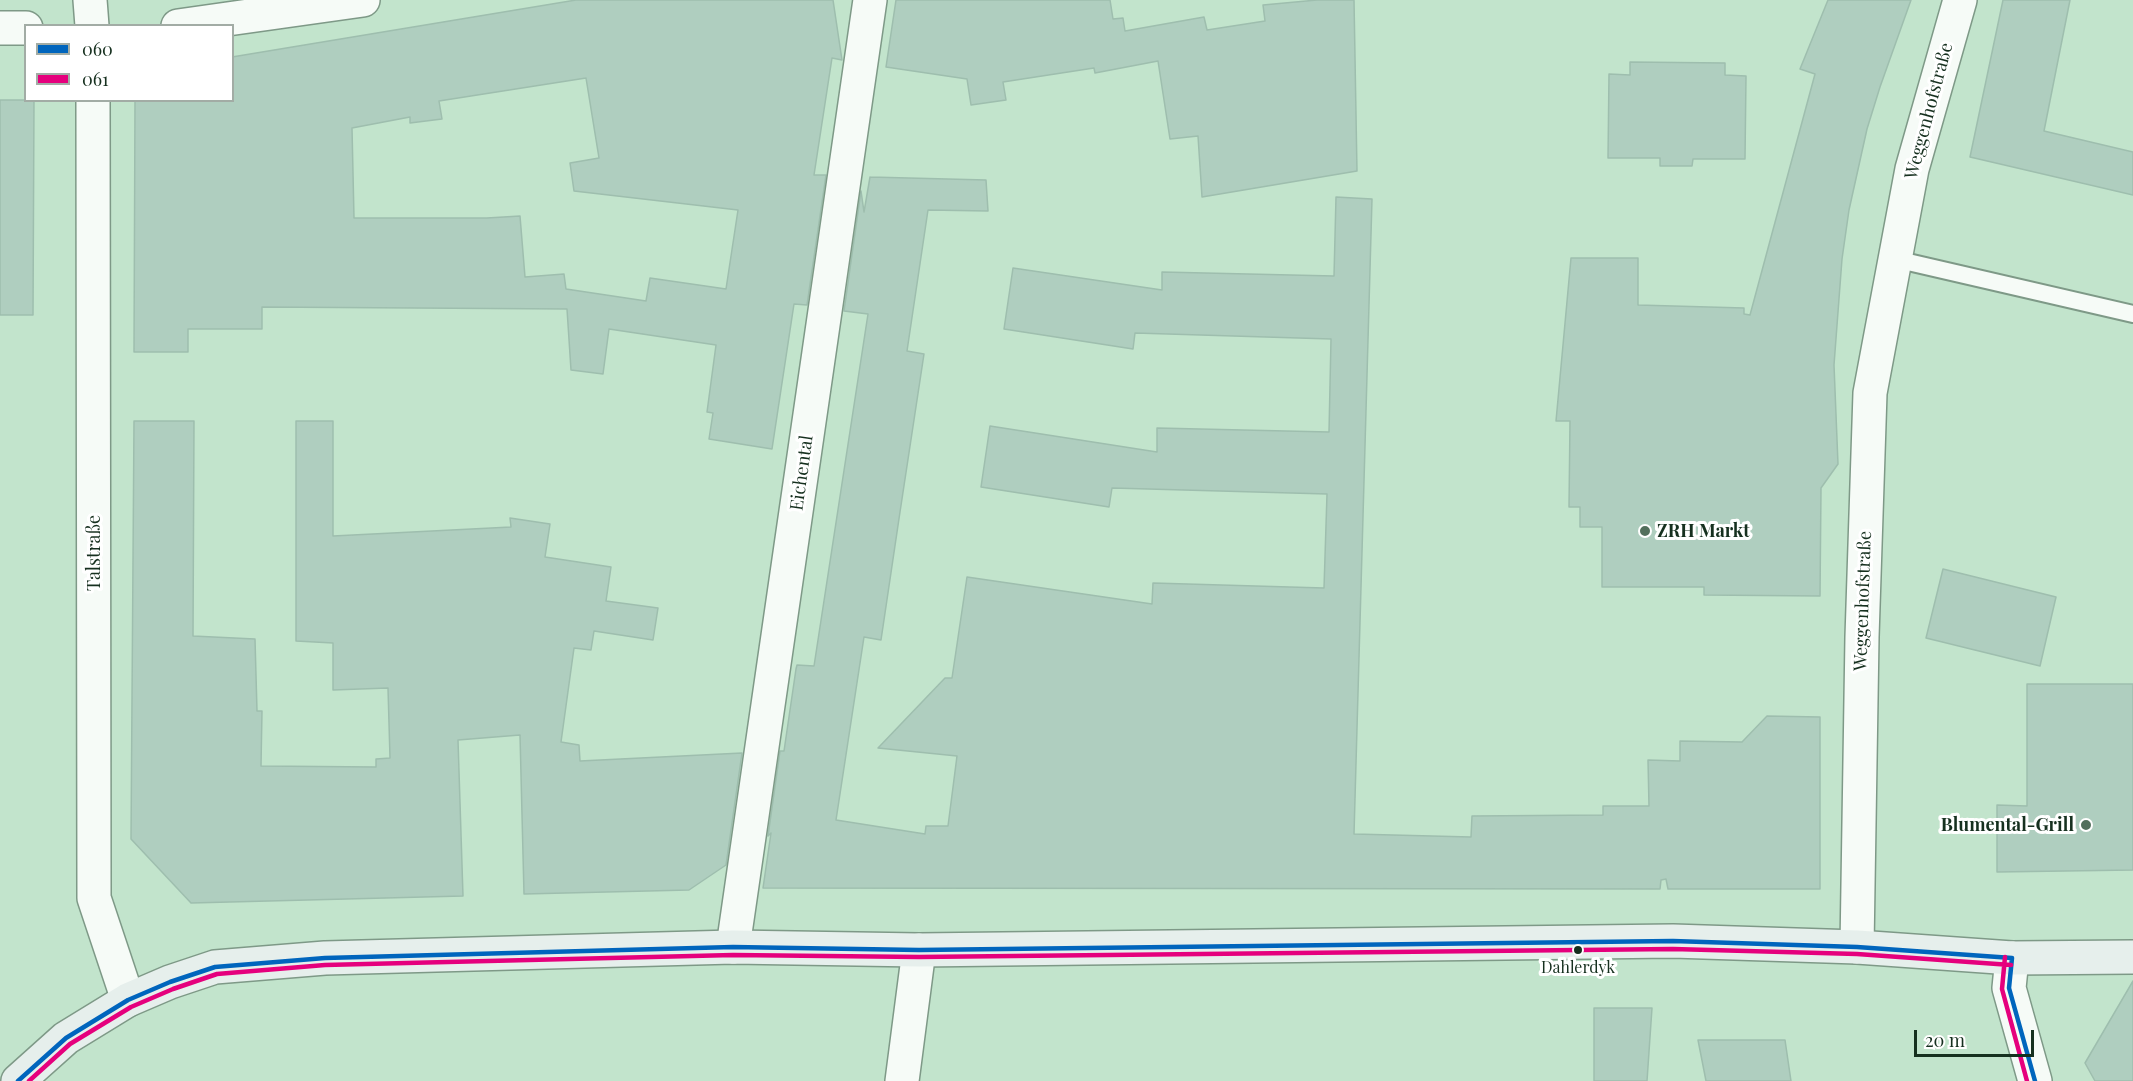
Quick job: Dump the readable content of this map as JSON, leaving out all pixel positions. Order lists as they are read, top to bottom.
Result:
{
  "streets": {
    "street": ["Weggenhofstraße", "Eichental", "Talstraße"]
  },
  "places": ["ZRH Markt", "Blumental-Grill", "Dahlerdyk"],
  "lines": ["transit line 060", "transit line 061"],
  "legend": ["060", "061"],
  "scale_bar": "20 m"
}
